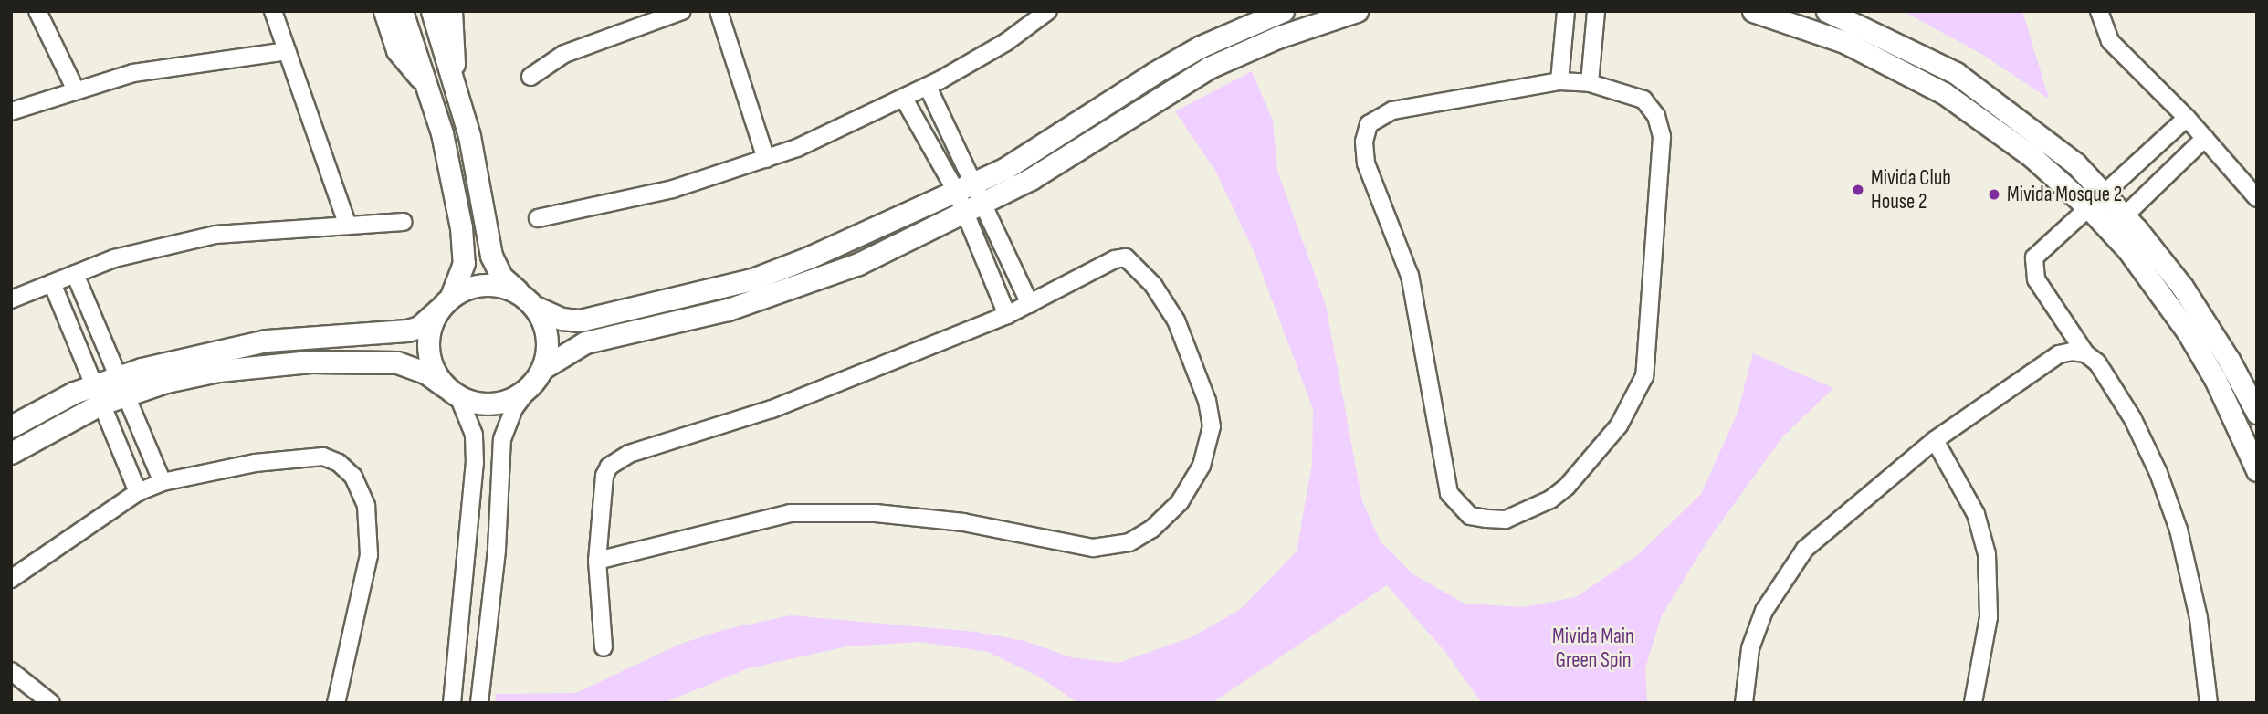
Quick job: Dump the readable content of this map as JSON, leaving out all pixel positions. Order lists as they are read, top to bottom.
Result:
{
  "parks": ["Mivida Main Green Spin"],
  "places": ["Mivida Club House 2", "Mivida Mosque 2"]
}
